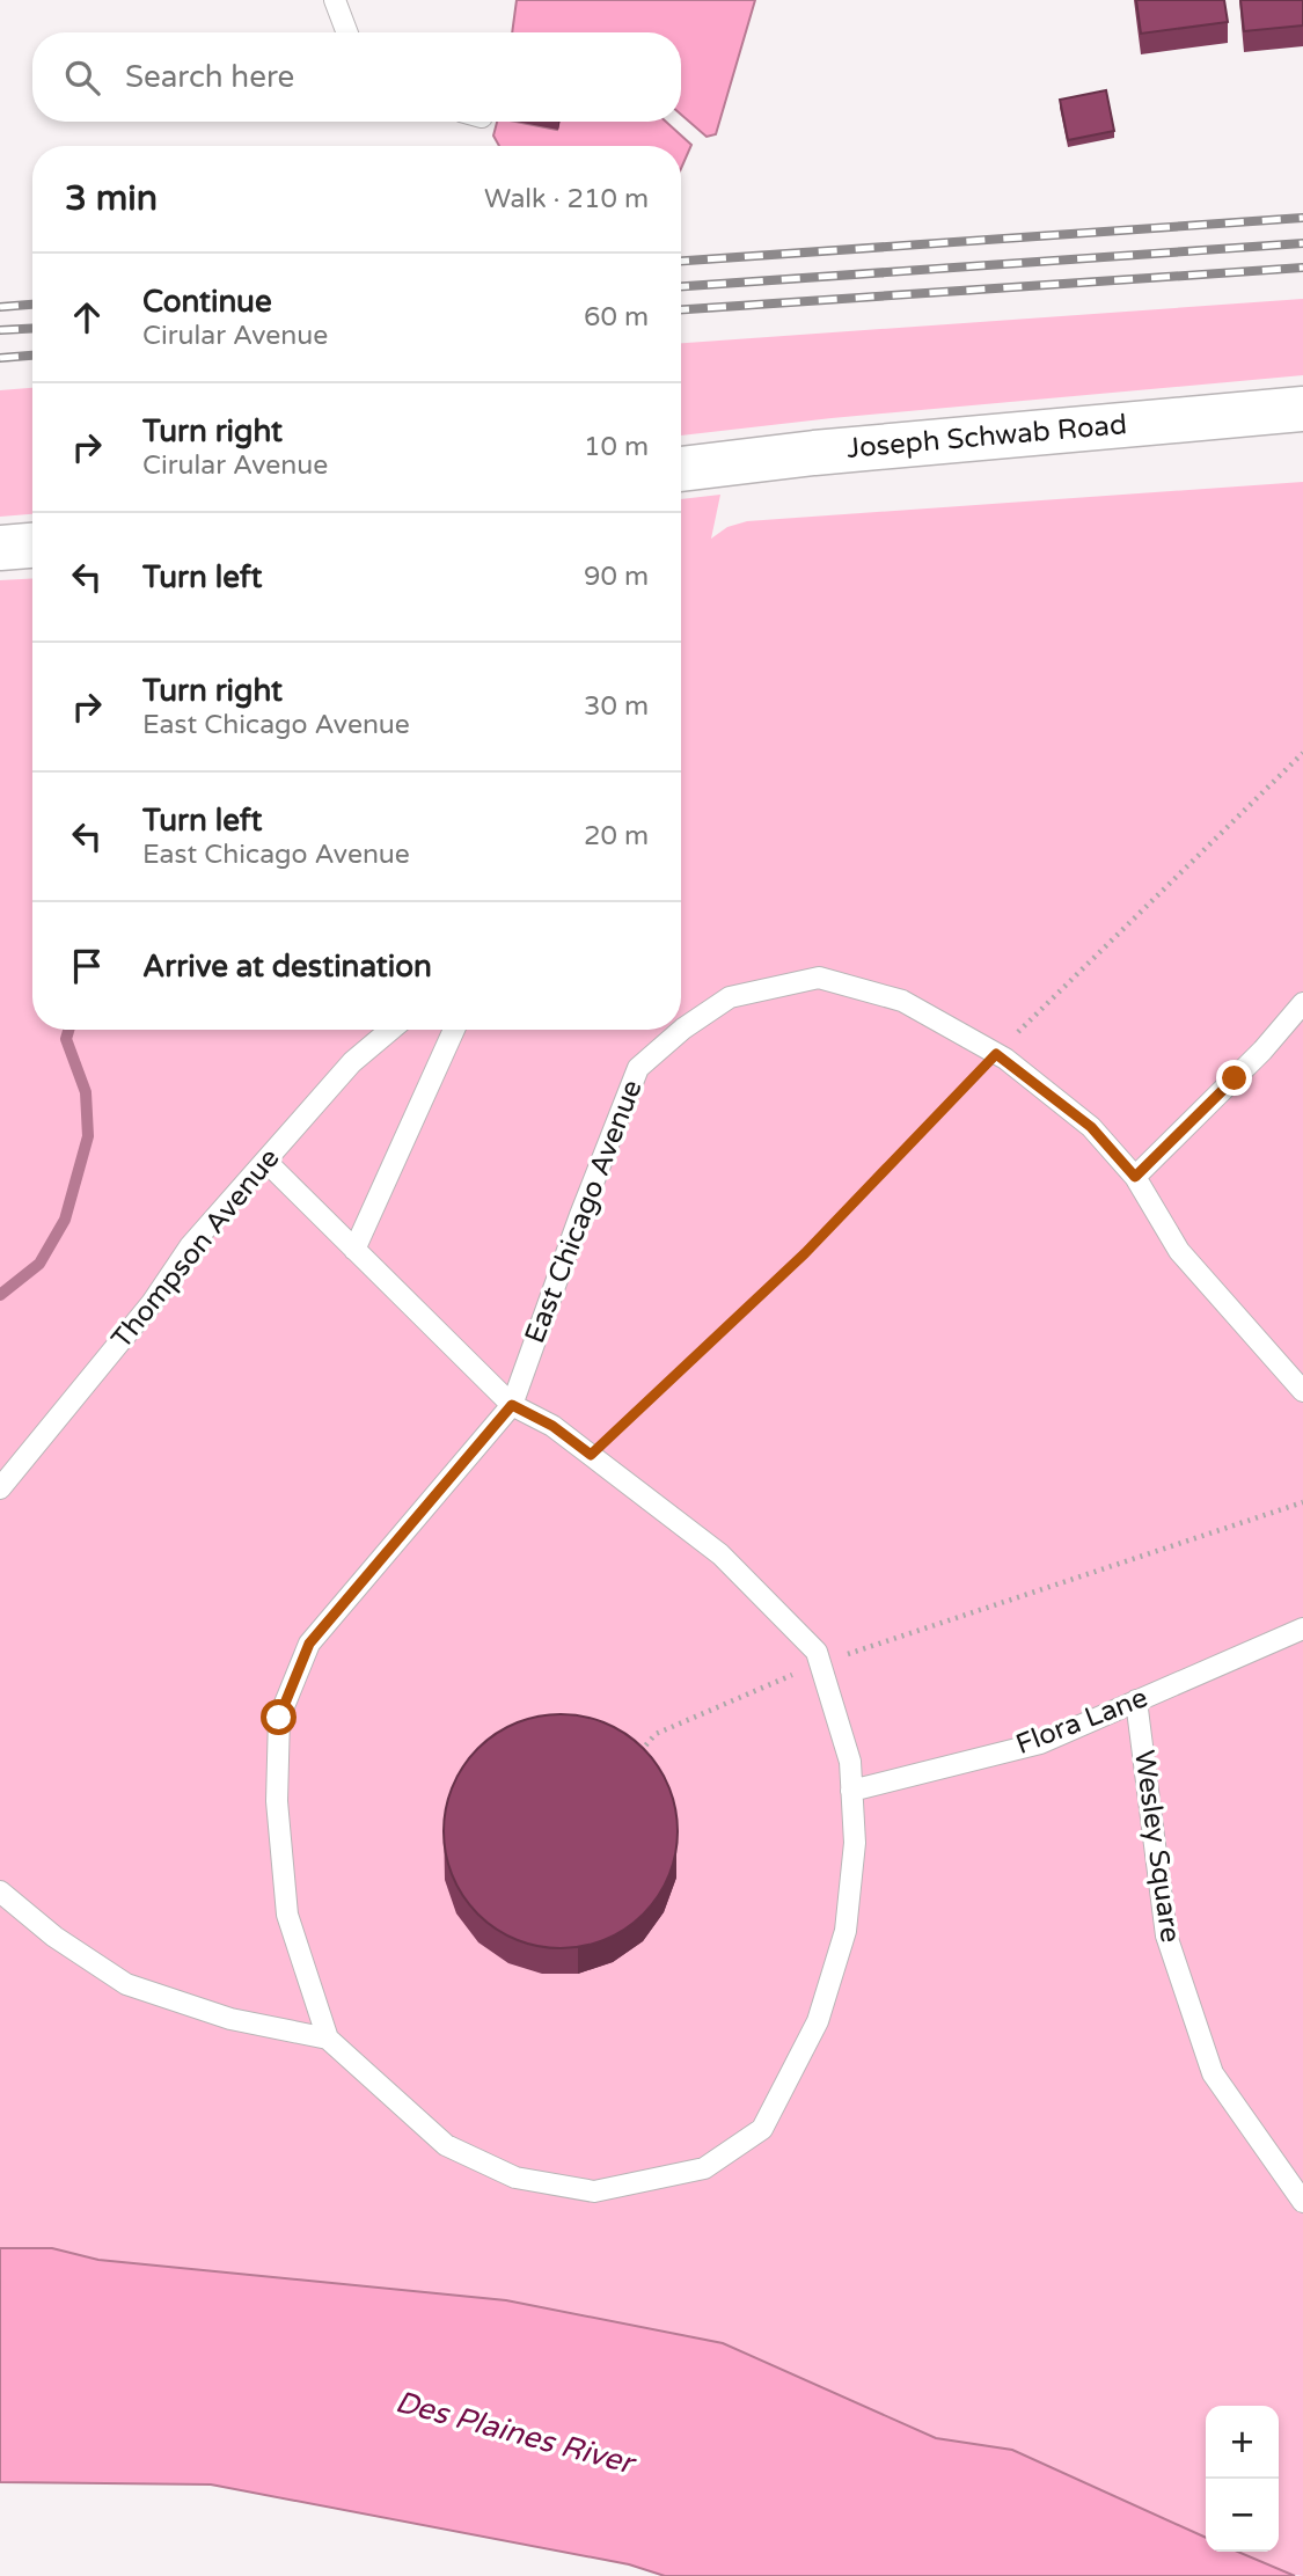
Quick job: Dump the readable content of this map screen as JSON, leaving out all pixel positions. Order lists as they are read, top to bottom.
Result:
{
  "streets": {
    "street": ["Joseph Schwab Road"],
    "lane": [
      "East Chicago Avenue",
      "Thompson Avenue",
      "Flora Lane",
      "Wesley Square"
    ]
  },
  "crossings": [
    ["Flora Lane", "Wesley Square"]
  ],
  "water": ["Des Plaines River"],
  "page": {
    "search": "Search here",
    "heading": ["3 min", "Walk · 210 m"],
    "list": [
      ["Continue", "Cirular Avenue", "60 m"],
      ["Turn right", "Cirular Avenue", "10 m"],
      ["Turn left", "90 m"],
      ["Turn right", "East Chicago Avenue", "30 m"],
      ["Turn left", "East Chicago Avenue", "20 m"],
      "Arrive at destination"
    ],
    "map_buttons": ["+", "−"]
  }
}
